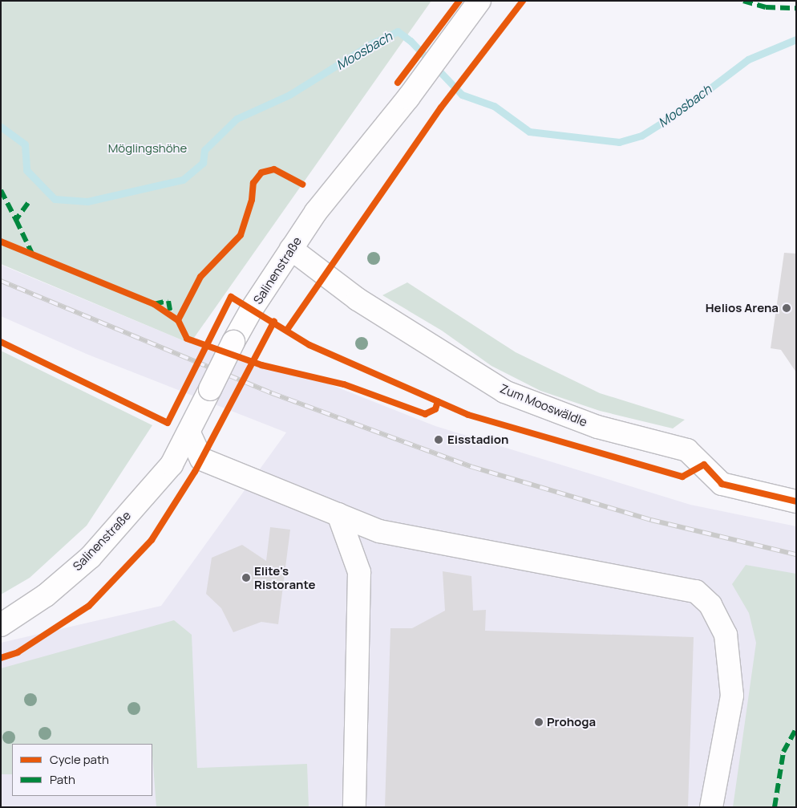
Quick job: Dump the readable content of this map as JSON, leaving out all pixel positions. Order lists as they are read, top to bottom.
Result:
{
  "streets": {
    "street": ["Salinenstraße", "Zum Mooswäldle"]
  },
  "crossings": [
    ["Salinenstraße", "Zum Mooswäldle"]
  ],
  "water": ["Moosbach"],
  "parks": ["Möglingshöhe"],
  "places": [
    "Helios Arena",
    "Eisstadion",
    "Elite's Ristorante",
    "Prohoga"
  ],
  "legend": ["Cycle path", "Path"]
}
